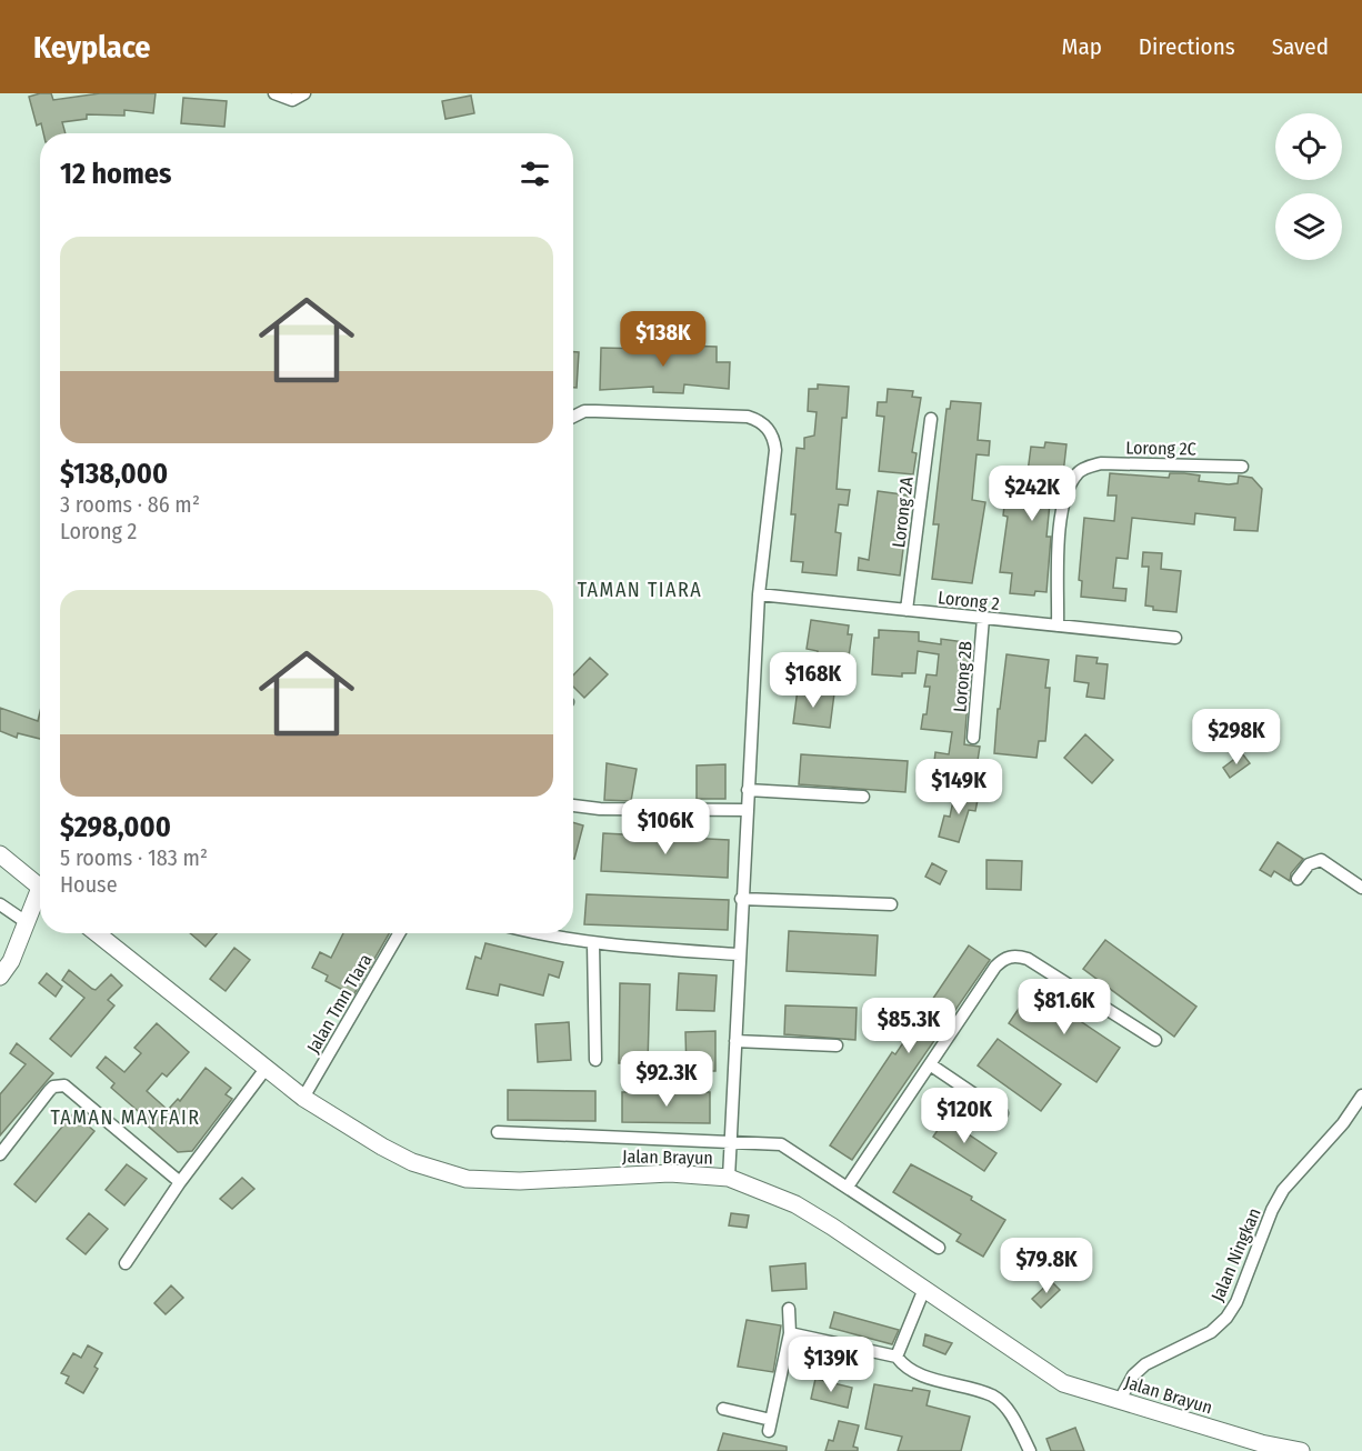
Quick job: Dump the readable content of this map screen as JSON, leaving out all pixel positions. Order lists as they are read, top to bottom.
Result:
{
  "streets": {
    "main road": ["Jalan Brayun"],
    "street": [
      "Lorong 2C",
      "Lorong 2A",
      "Lorong 2",
      "Lorong 2B",
      "Jalan Tmn TIara",
      "Jalan Ningkan"
    ]
  },
  "crossings": [
    ["Lorong 2C", "Lorong 2"],
    ["Lorong 2A", "Lorong 2"],
    ["Lorong 2", "Lorong 2B"],
    ["Jalan Tmn TIara", "Jalan Brayun"],
    ["Jalan Brayun", "Jalan Ningkan"]
  ],
  "districts": ["TAMAN TIARA", "TAMAN MAYFAIR"],
  "page": {
    "header": "Keyplace",
    "nav": ["Map", "Directions", "Saved"],
    "heading": "12 homes",
    "list": [
      {
        "name": "$138,000",
        "note": "3 rooms · 86 m² · Lorong 2"
      },
      {
        "name": "$298,000",
        "note": "5 rooms · 183 m² · House"
      }
    ],
    "price": [
      "$138K",
      "$242K",
      "$168K",
      "$298K",
      "$149K",
      "$106K",
      "$81.6K",
      "$85.3K",
      "$92.3K",
      "$120K",
      "$79.8K",
      "$139K"
    ]
  }
}
